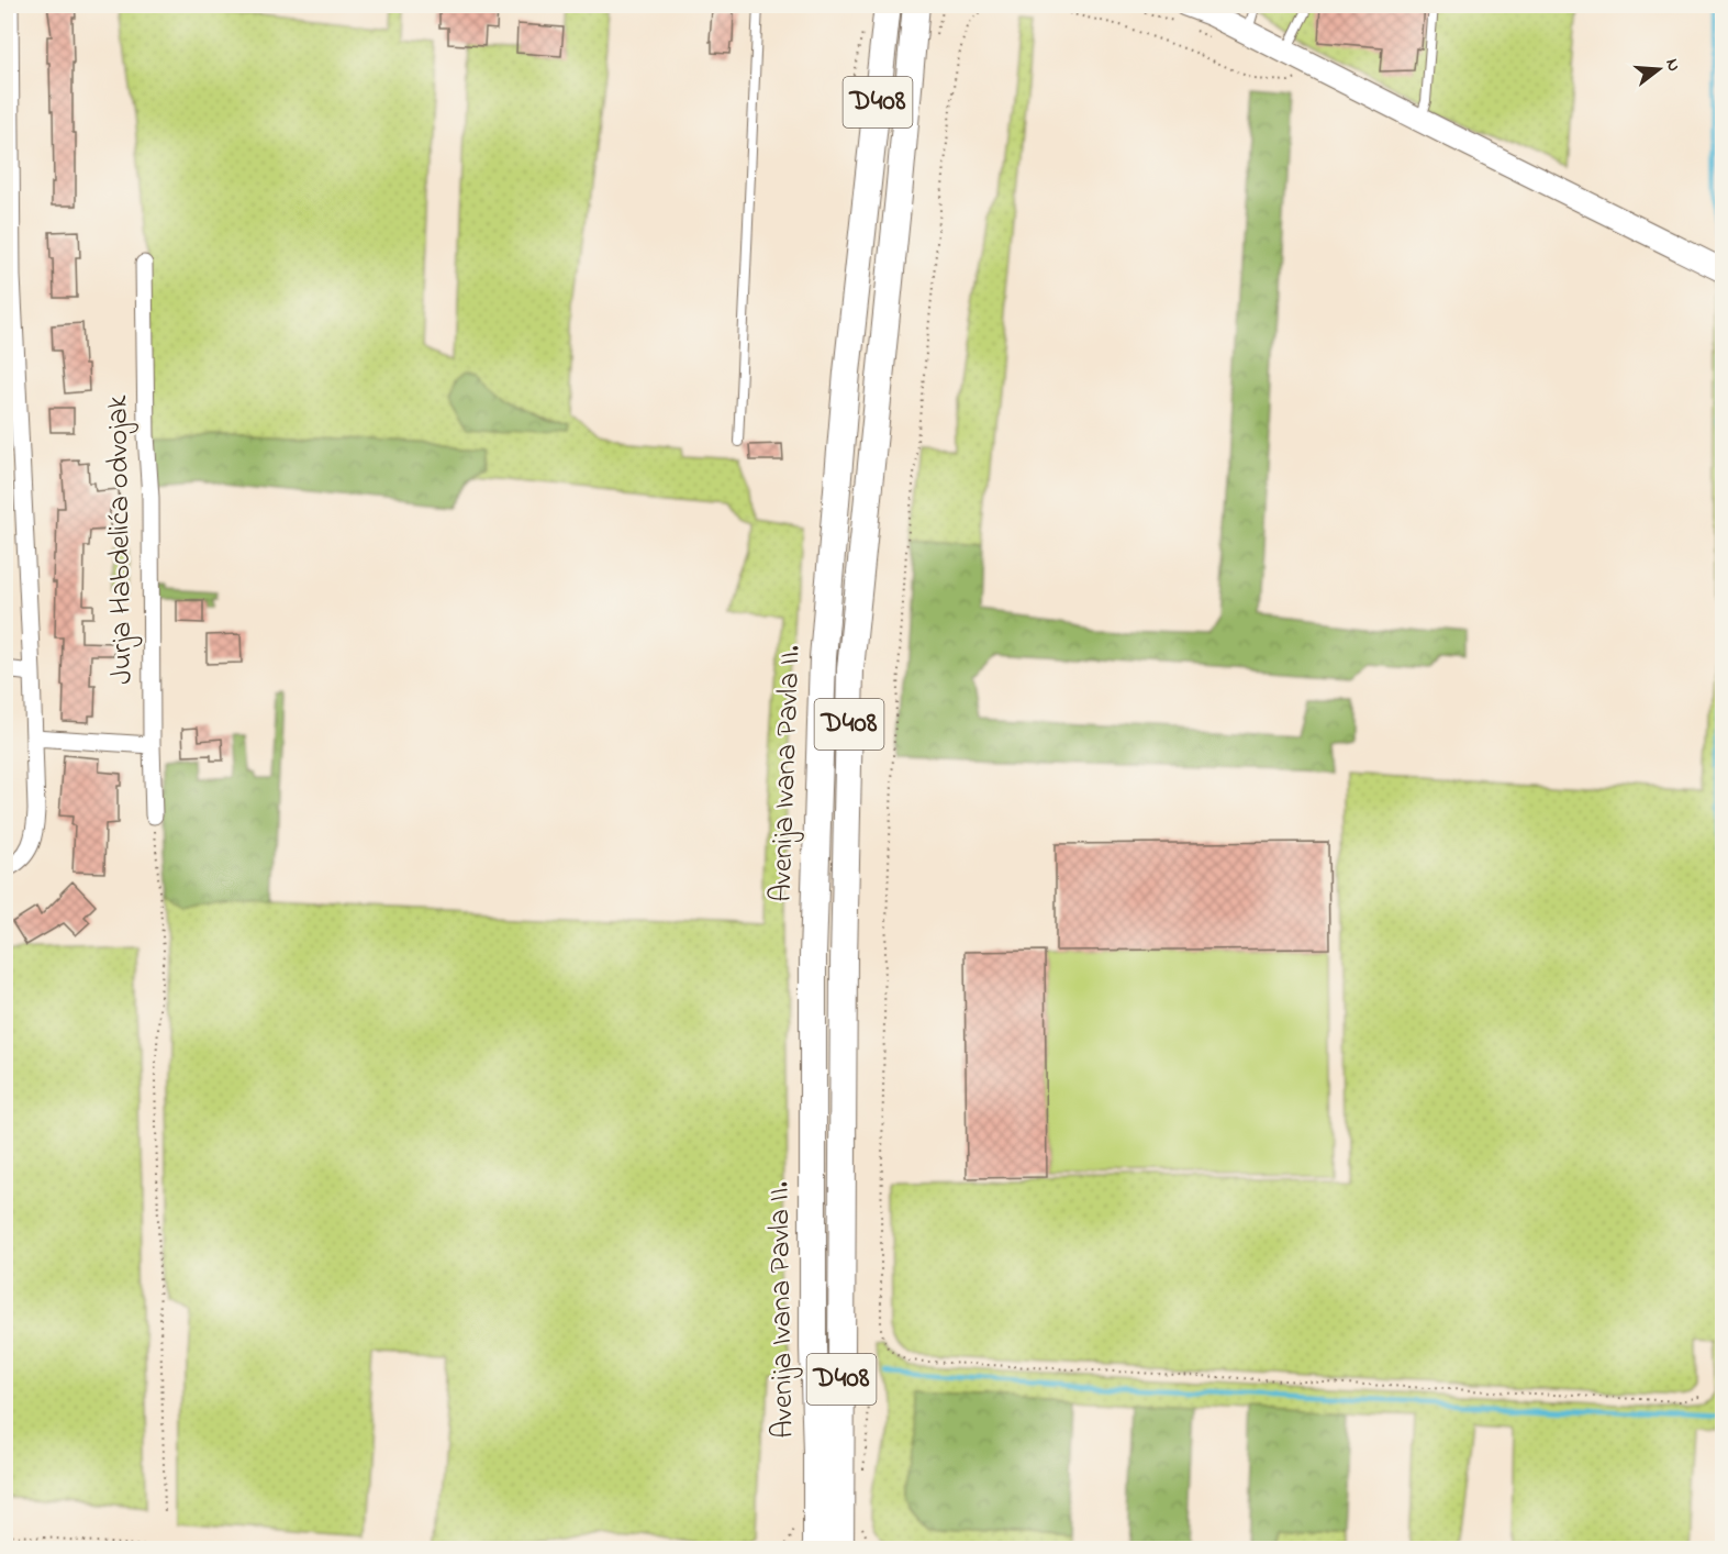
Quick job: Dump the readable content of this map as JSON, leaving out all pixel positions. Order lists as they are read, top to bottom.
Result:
{
  "streets": {
    "main road": ["D408", "Avenija Ivana Pavla II."],
    "street": ["Jurja Habdelića odvojak"]
  },
  "north": "right"
}
